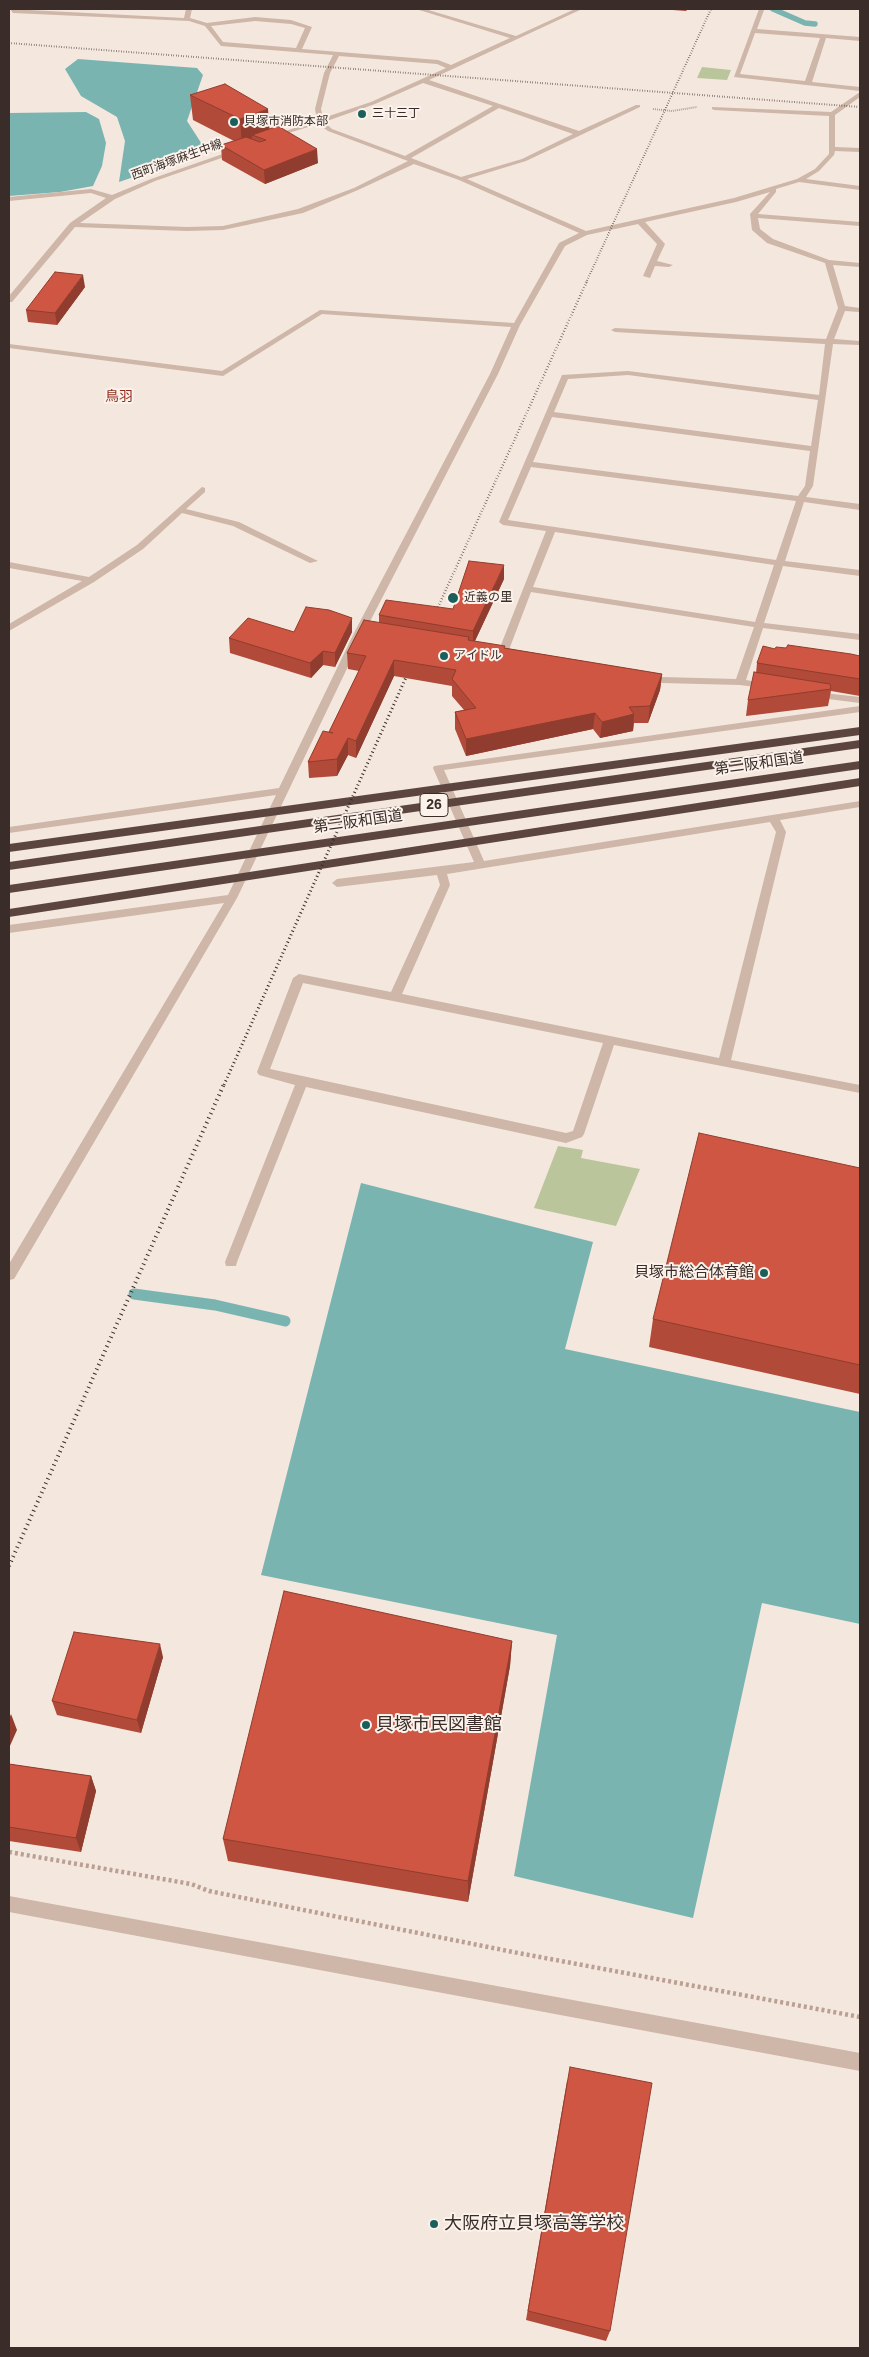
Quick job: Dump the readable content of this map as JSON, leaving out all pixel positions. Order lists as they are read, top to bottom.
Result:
{
  "streets": {
    "highway": ["第二阪和国道", "26"],
    "street": ["西町海塚麻生中線"]
  },
  "districts": ["鳥羽"],
  "places": [
    "三十三丁",
    "貝塚市消防本部",
    "近義の里",
    "アイドル",
    "貝塚市総合体育館",
    "貝塚市民図書館",
    "大阪府立貝塚高等学校"
  ]
}
